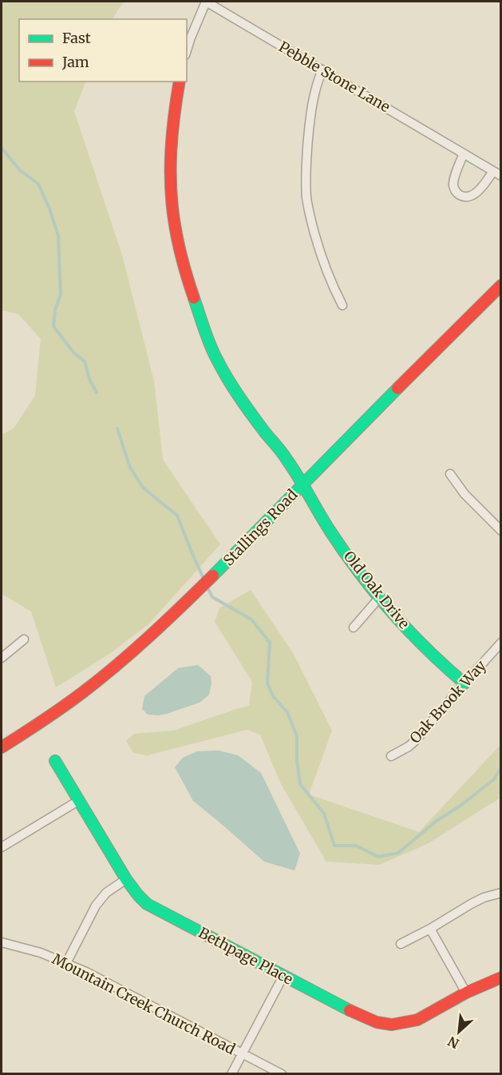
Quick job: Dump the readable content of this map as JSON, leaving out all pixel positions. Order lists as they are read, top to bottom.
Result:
{
  "streets": {
    "street": [
      "Pebble Stone Lane",
      "Stallings Road",
      "Old Oak Drive",
      "Oak Brook Way",
      "Bethpage Place",
      "Mountain Creek Church Road"
    ]
  },
  "crossings": [
    ["Stallings Road", "Old Oak Drive"],
    ["Old Oak Drive", "Oak Brook Way"]
  ],
  "legend": ["Fast", "Jam"],
  "north": "bottom left"
}
